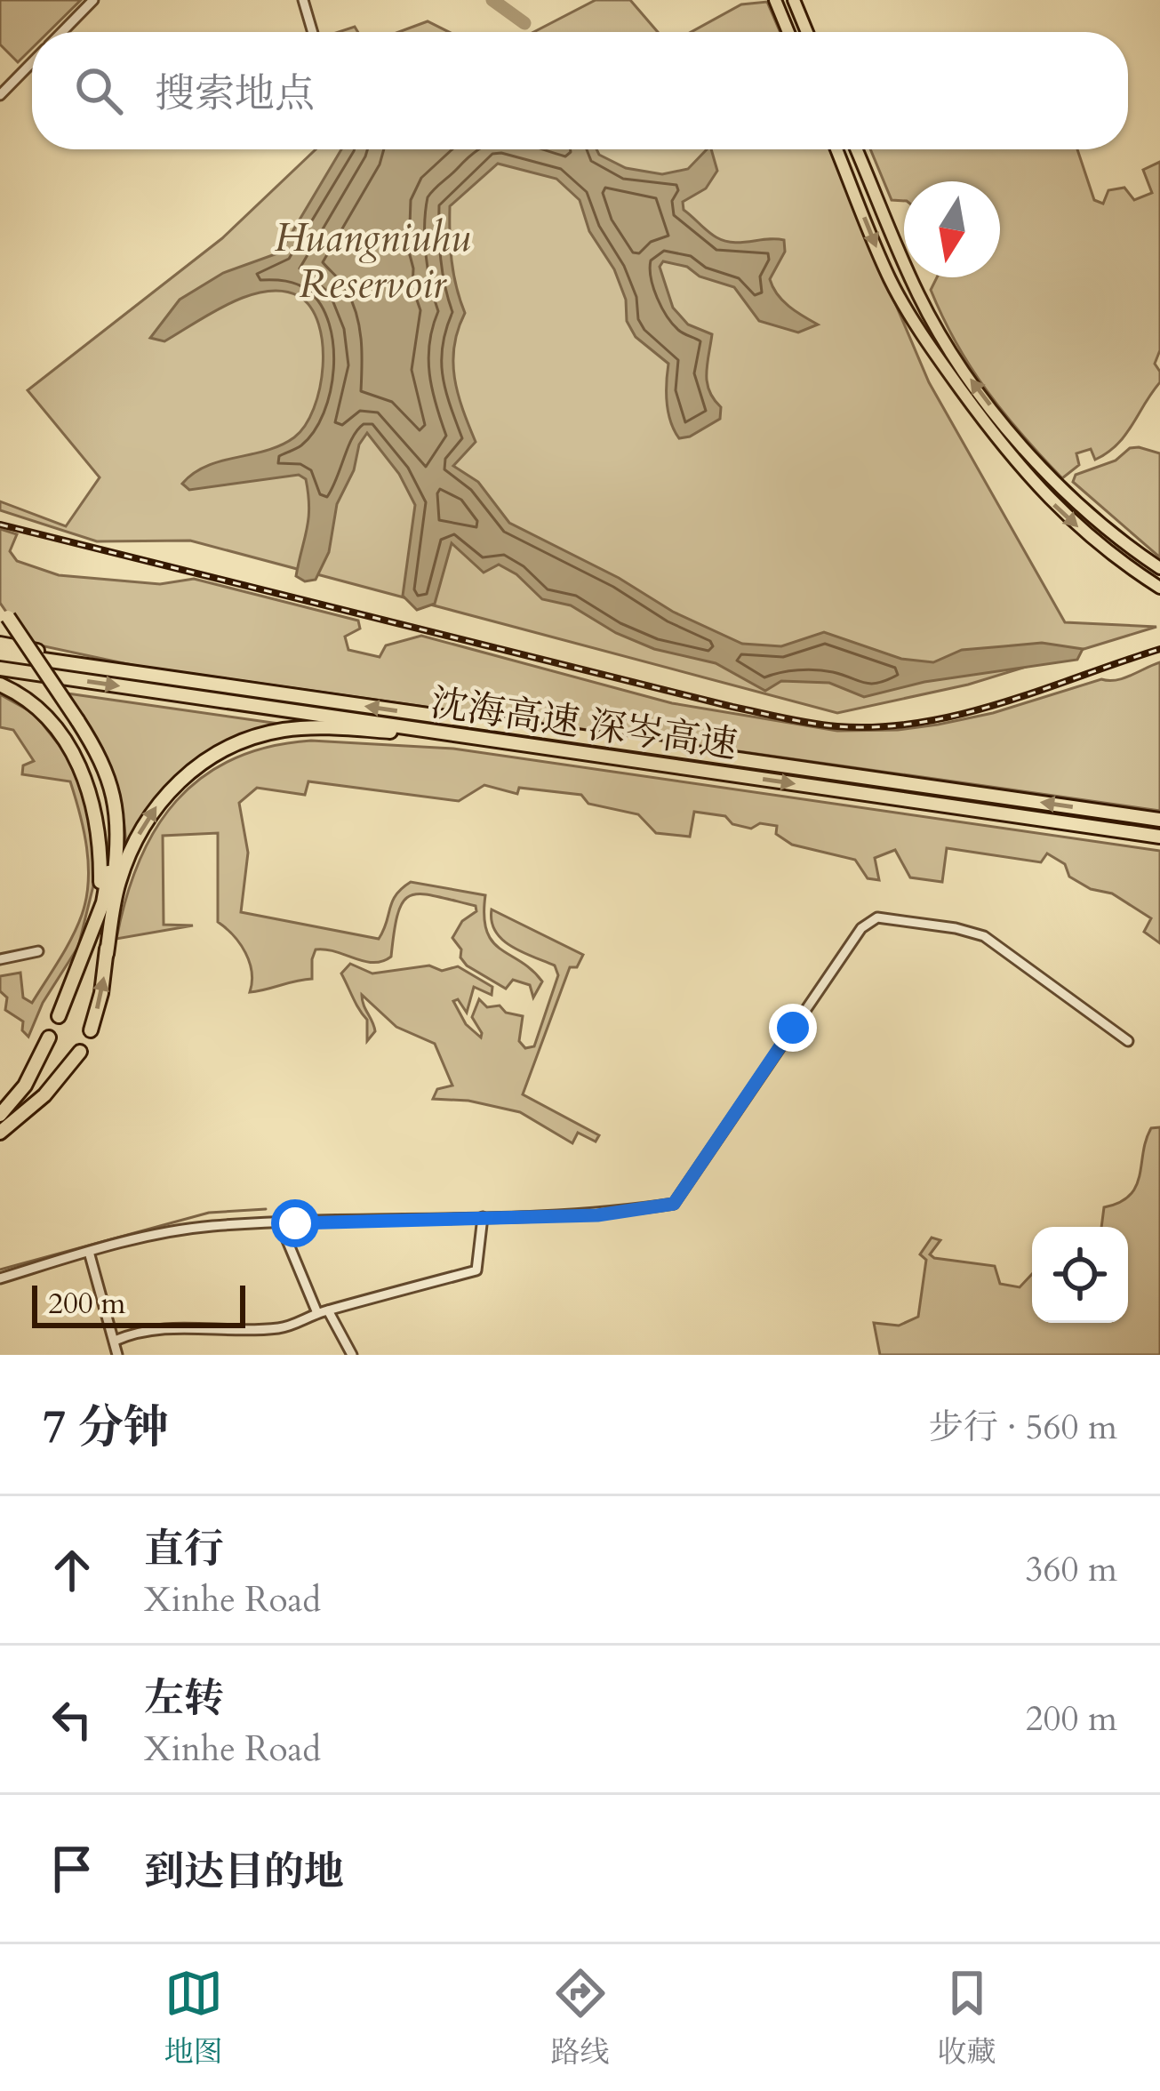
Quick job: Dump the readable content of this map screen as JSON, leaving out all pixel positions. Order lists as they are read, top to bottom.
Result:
{
  "streets": {
    "highway": ["沈海高速 深岑高速"]
  },
  "water": ["Huangniuhu Reservoir"],
  "scale_bar": "200 m",
  "north": "bottom",
  "page": {
    "search": "搜索地点",
    "scale": "200 m",
    "heading": ["7 分钟", "步行 · 560 m"],
    "list": [
      ["直行", "Xinhe Road", "360 m"],
      ["左转", "Xinhe Road", "200 m"],
      "到达目的地"
    ],
    "nav": ["地图", "路线", "收藏"]
  }
}
